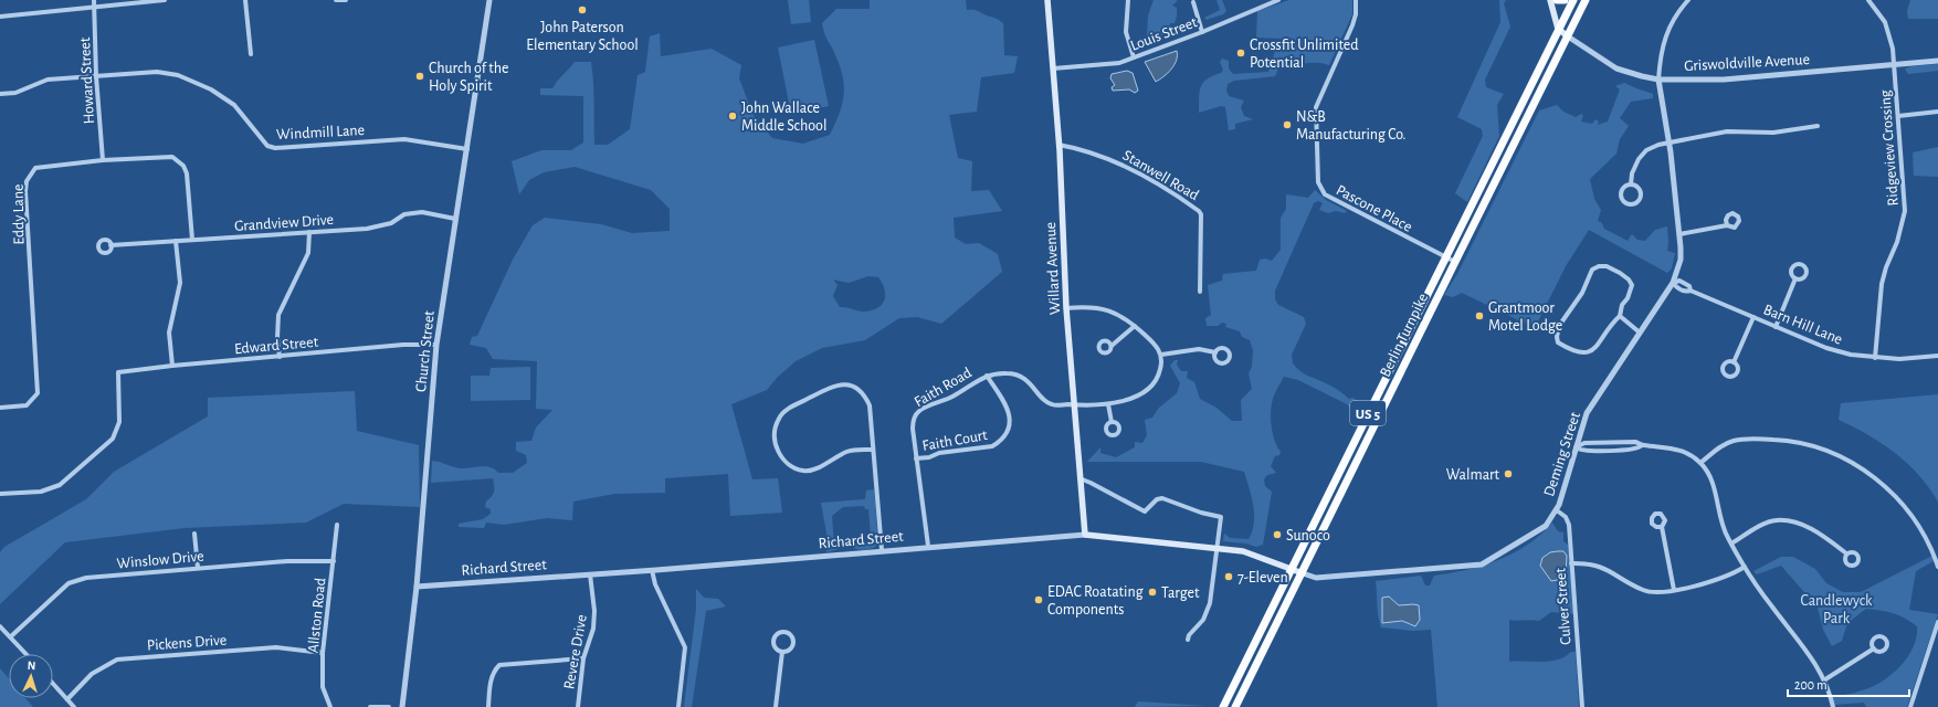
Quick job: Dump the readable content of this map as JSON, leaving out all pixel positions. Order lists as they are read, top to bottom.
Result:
{
  "streets": {
    "highway": ["Berlin Turnpike", "US 5"],
    "main road": ["Willard Avenue", "Richard Street"],
    "street": [
      "Louis Street",
      "Griswoldville Avenue",
      "Howard Street",
      "Windmill Lane",
      "Ridgeview Crossing",
      "Stanwell Road",
      "Pascone Place",
      "Eddy Lane",
      "Grandview Drive",
      "Barn Hill Lane",
      "Edward Street",
      "Church Street",
      "Faith Road",
      "Faith Court",
      "Deming Street",
      "Winslow Drive",
      "Culver Street",
      "Allston Road",
      "Pickens Drive",
      "Revere Drive"
    ]
  },
  "crossings": [
    ["Louis Street", "Willard Avenue"],
    ["Griswoldville Avenue", "Ridgeview Crossing"],
    ["Griswoldville Avenue", "Berlin Turnpike"],
    ["Griswoldville Avenue", "Deming Street"],
    ["Howard Street", "Windmill Lane"],
    ["Howard Street", "Eddy Lane"],
    ["Windmill Lane", "Church Street"],
    ["Ridgeview Crossing", "Barn Hill Lane"],
    ["Stanwell Road", "Willard Avenue"],
    ["Pascone Place", "Berlin Turnpike"],
    ["Eddy Lane", "Grandview Drive"],
    ["Grandview Drive", "Church Street"],
    ["Willard Avenue", "Faith Road"],
    ["Willard Avenue", "Richard Street"],
    ["Barn Hill Lane", "Deming Street"],
    ["Berlin Turnpike", "Deming Street"],
    ["Berlin Turnpike", "Richard Street"],
    ["Edward Street", "Church Street"],
    ["Church Street", "Richard Street"],
    ["Faith Road", "Faith Court"],
    ["Faith Road", "Richard Street"],
    ["Deming Street", "Richard Street"],
    ["Deming Street", "Culver Street"],
    ["Richard Street", "Revere Drive"],
    ["Winslow Drive", "Allston Road"],
    ["Allston Road", "Pickens Drive"]
  ],
  "parks": ["Candlewyck Park"],
  "places": [
    "John Paterson Elementary School",
    "Crossfit Unlimited Potential",
    "Church of the Holy Spirit",
    "John Wallace Middle School",
    "N&B Manufacturing Co.",
    "Grantmoor Motel Lodge",
    "Walmart",
    "Sunoco",
    "7-Eleven",
    "Target",
    "EDAC Roatating Components"
  ],
  "scale_bar": "200 m",
  "north": "top"
}
